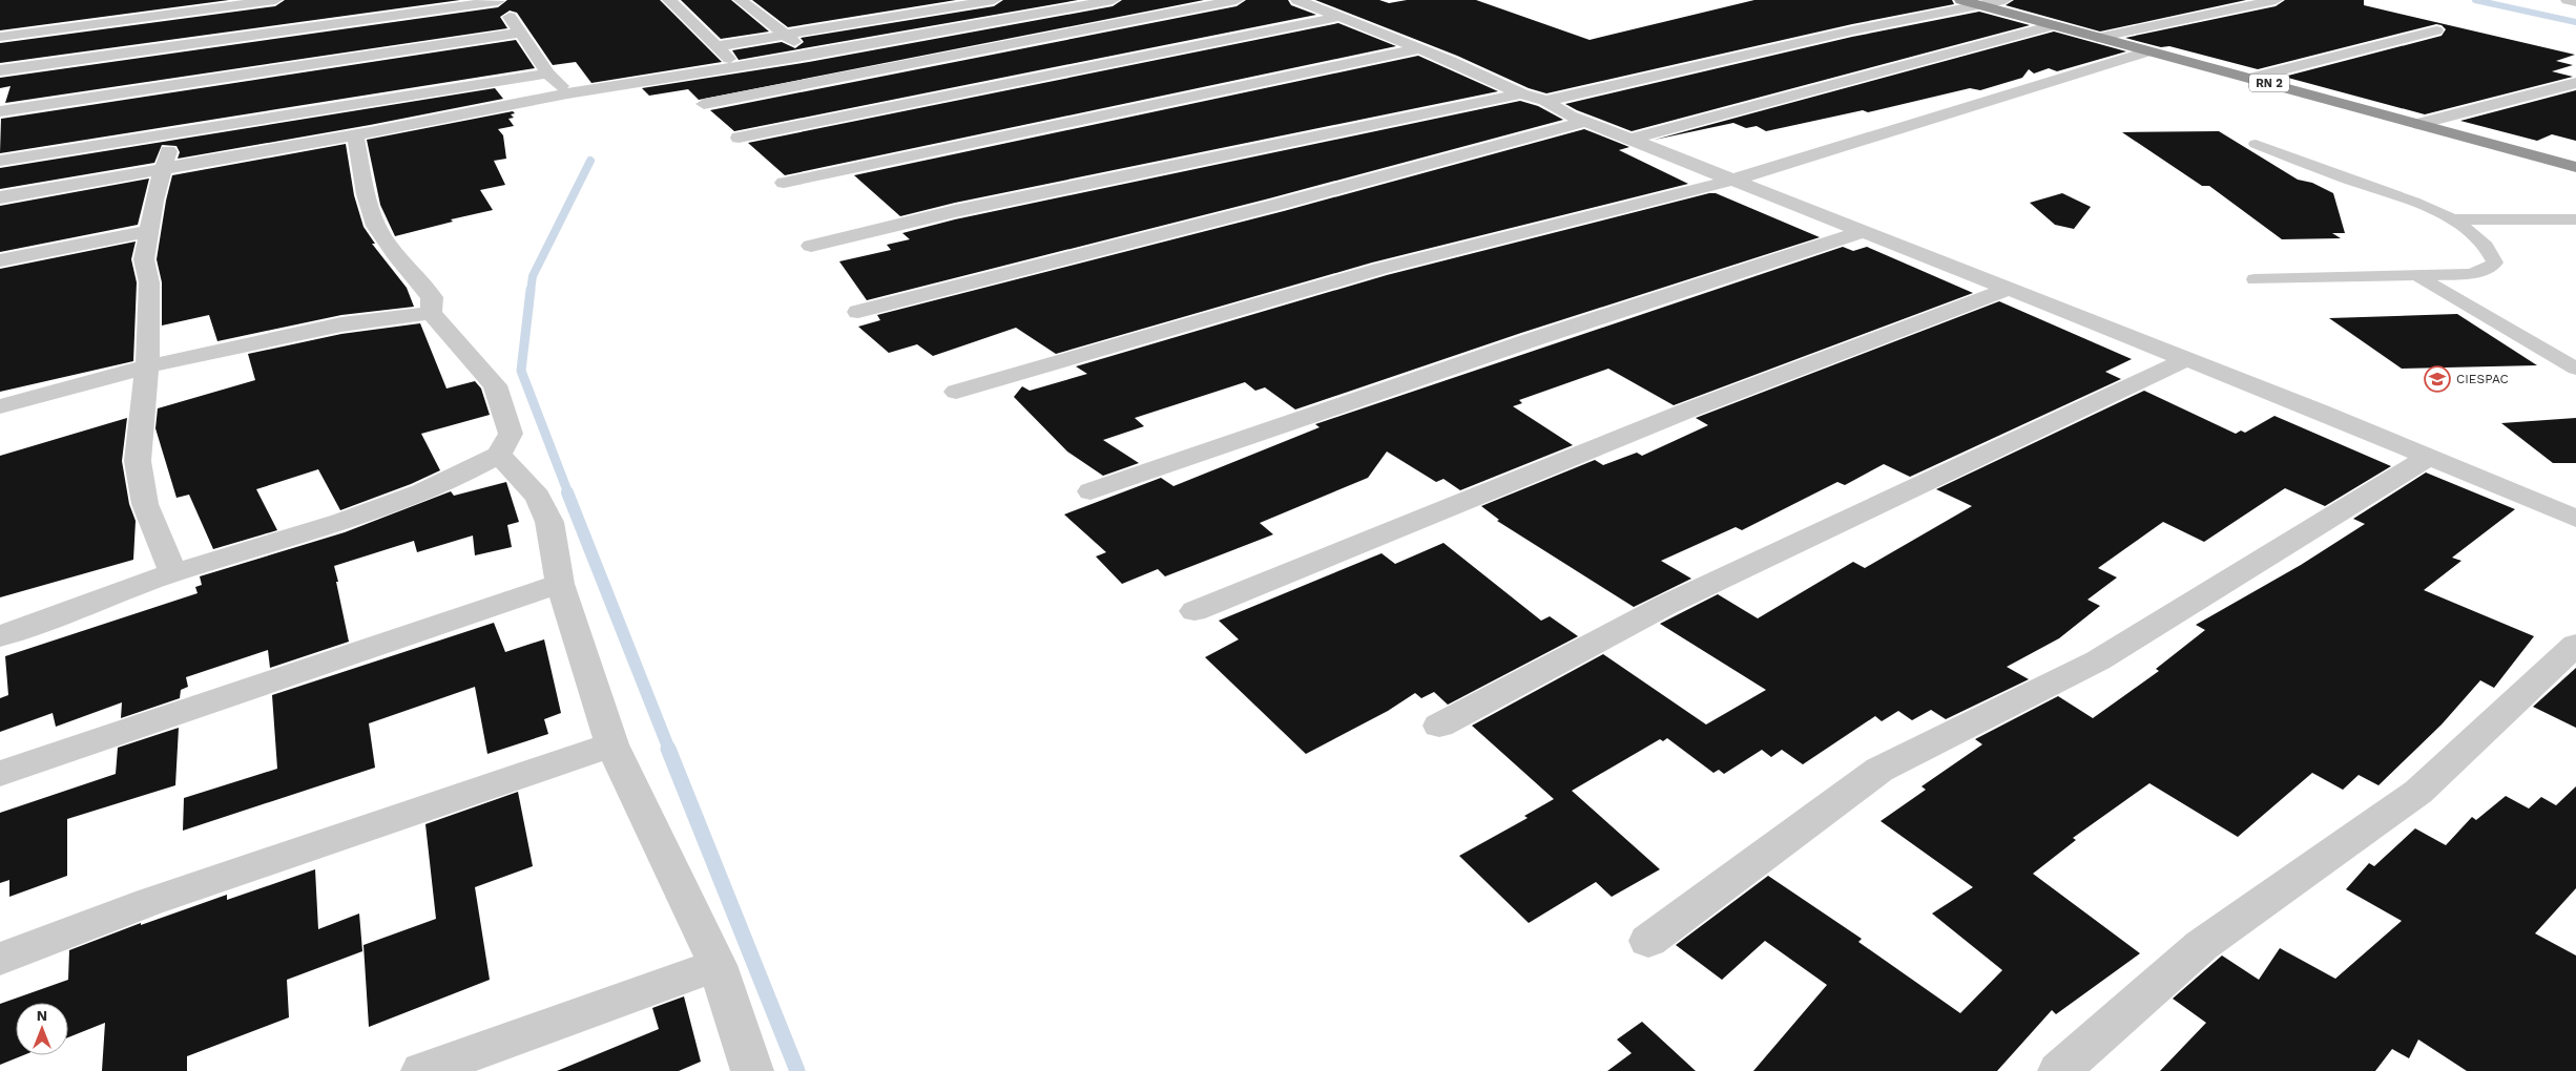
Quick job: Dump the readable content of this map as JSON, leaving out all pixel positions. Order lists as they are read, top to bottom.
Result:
{
  "streets": {
    "highway": ["RN 2"]
  },
  "places": {
    "school or university": ["CIESPAC"]
  },
  "north": "top"
}
